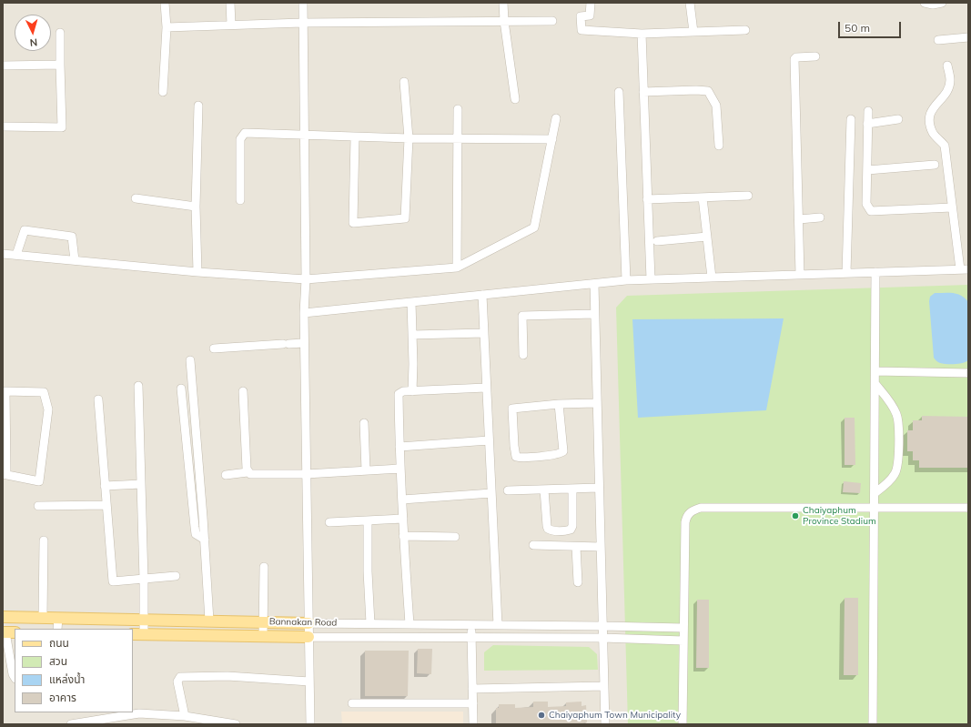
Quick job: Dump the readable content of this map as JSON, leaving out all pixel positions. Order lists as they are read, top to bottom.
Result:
{
  "streets": {
    "main road": ["Bannakan Road"]
  },
  "places": ["Chaiyaphum Province Stadium", "Chaiyaphum Town Municipality"],
  "legend": [
    "ถนน",
    "สวน",
    "แหล่งน้ำ",
    "อาคาร"
  ],
  "scale_bar": "50 m",
  "north": "bottom"
}
